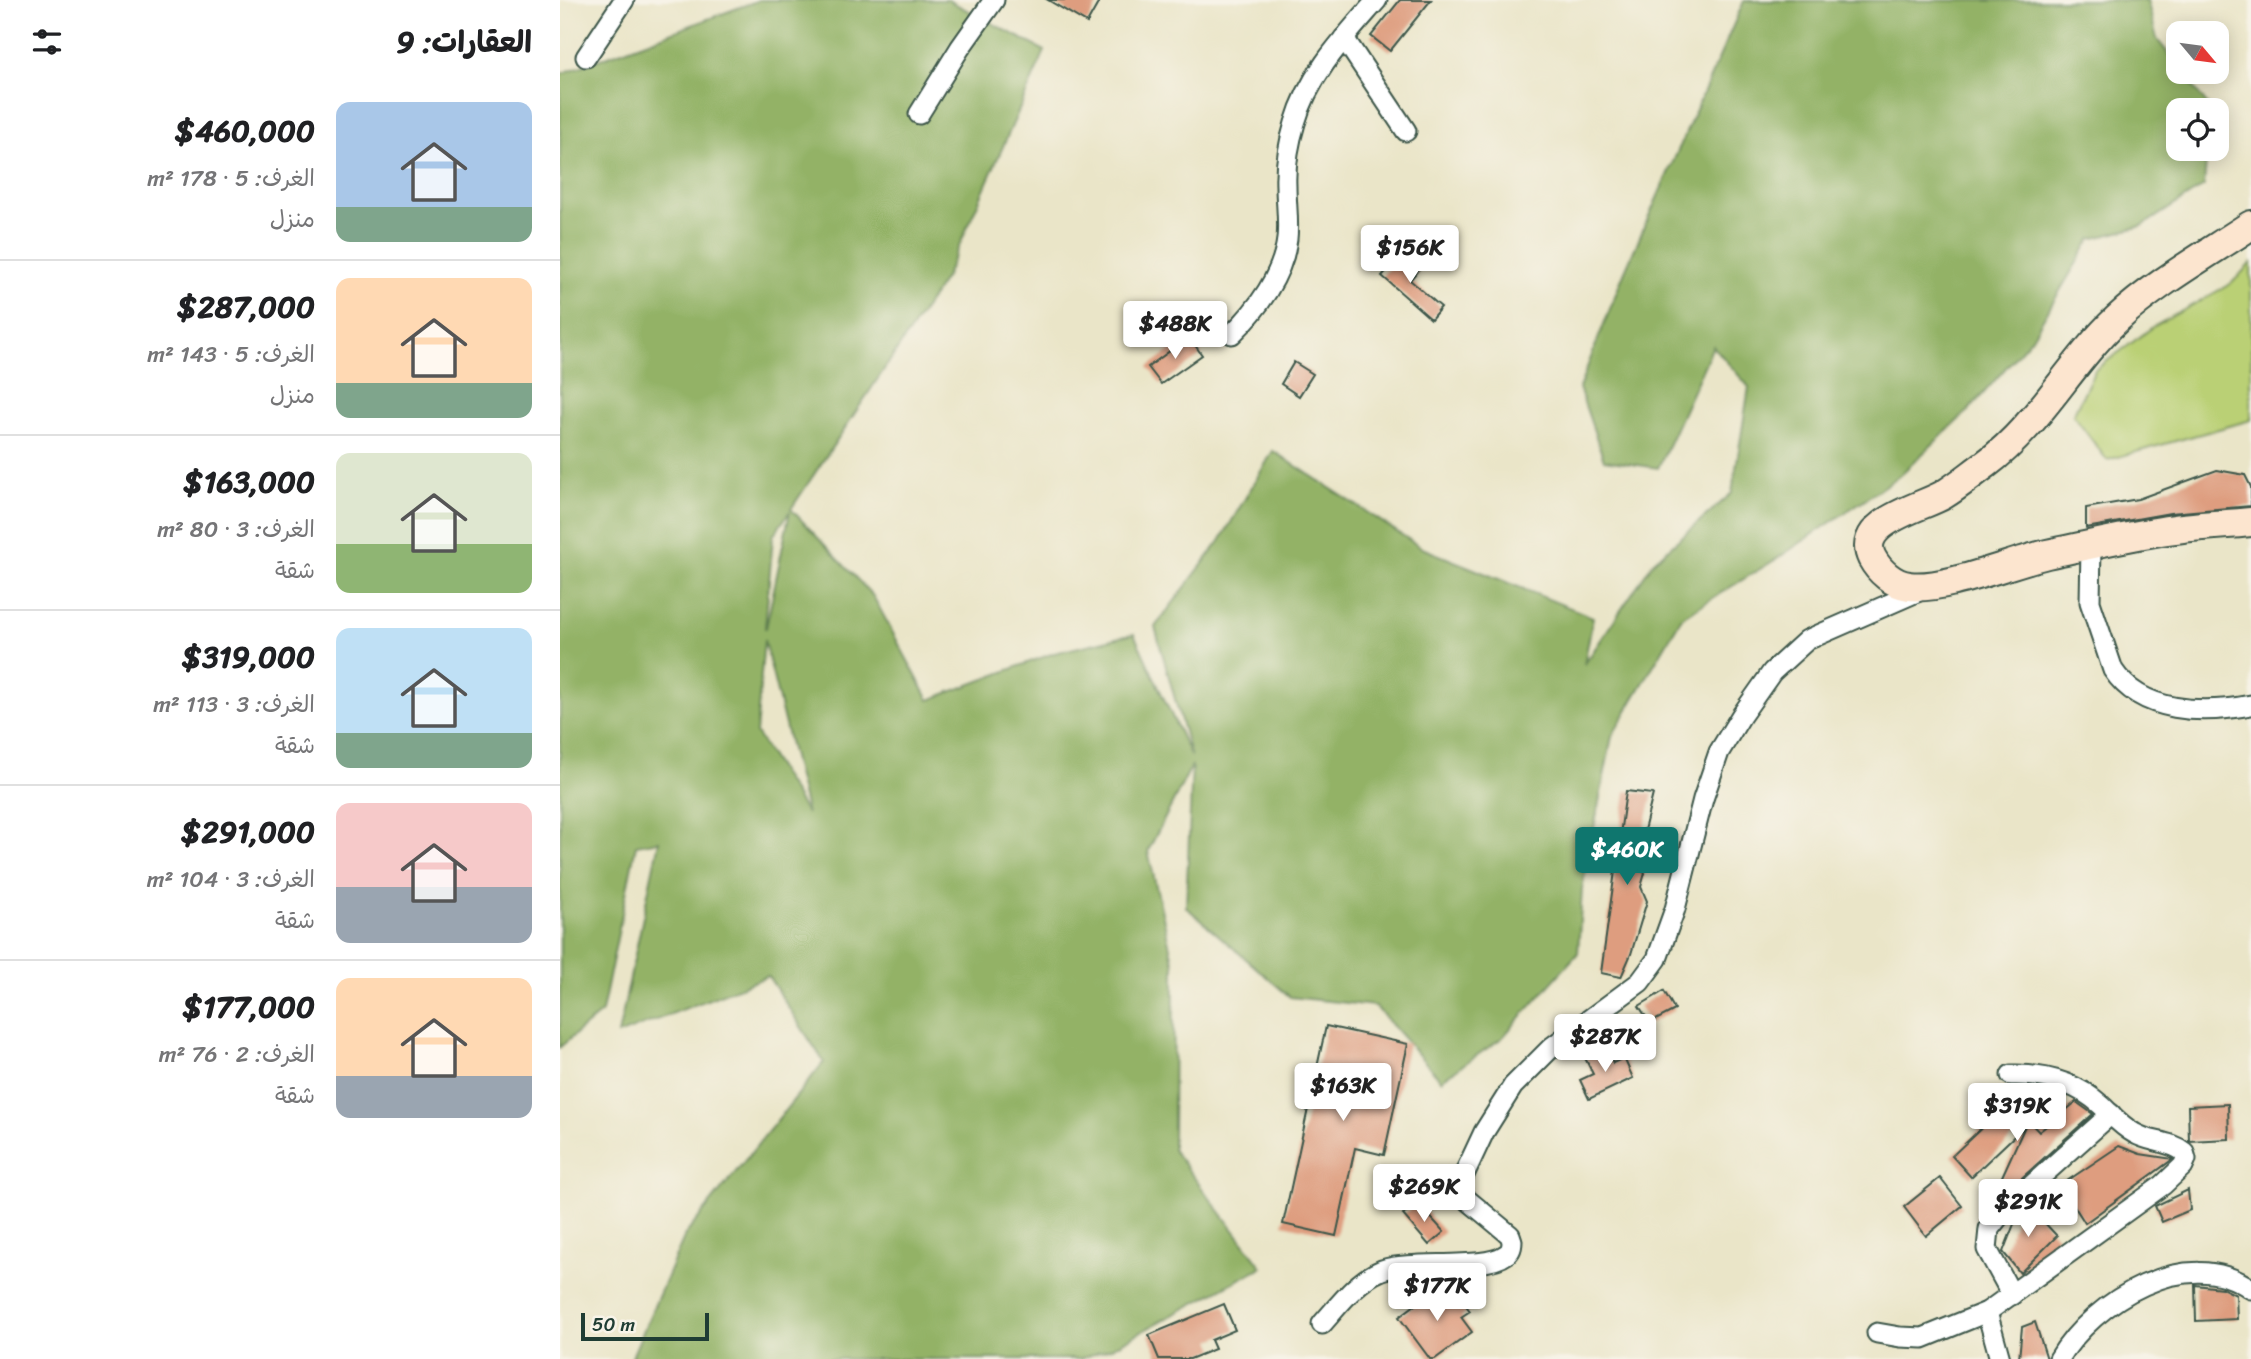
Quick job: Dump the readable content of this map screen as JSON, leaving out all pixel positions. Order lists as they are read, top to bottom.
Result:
{
  "scale_bar": "50 m",
  "north": "bottom right",
  "page": {
    "heading": "العقارات: 9",
    "list": [
      {
        "name": "$460,000",
        "note": "الغرف: 5 · 178 m² · منزل"
      },
      {
        "name": "$287,000",
        "note": "الغرف: 5 · 143 m² · منزل"
      },
      {
        "name": "$163,000",
        "note": "الغرف: 3 · 80 m² · شقة"
      },
      {
        "name": "$319,000",
        "note": "الغرف: 3 · 113 m² · شقة"
      },
      {
        "name": "$291,000",
        "note": "الغرف: 3 · 104 m² · شقة"
      },
      {
        "name": "$177,000",
        "note": "الغرف: 2 · 76 m² · شقة"
      }
    ],
    "price": [
      "$156K",
      "$488K",
      "$460K",
      "$287K",
      "$163K",
      "$319K",
      "$269K",
      "$291K",
      "$177K"
    ],
    "scale": "50 m"
  }
}
